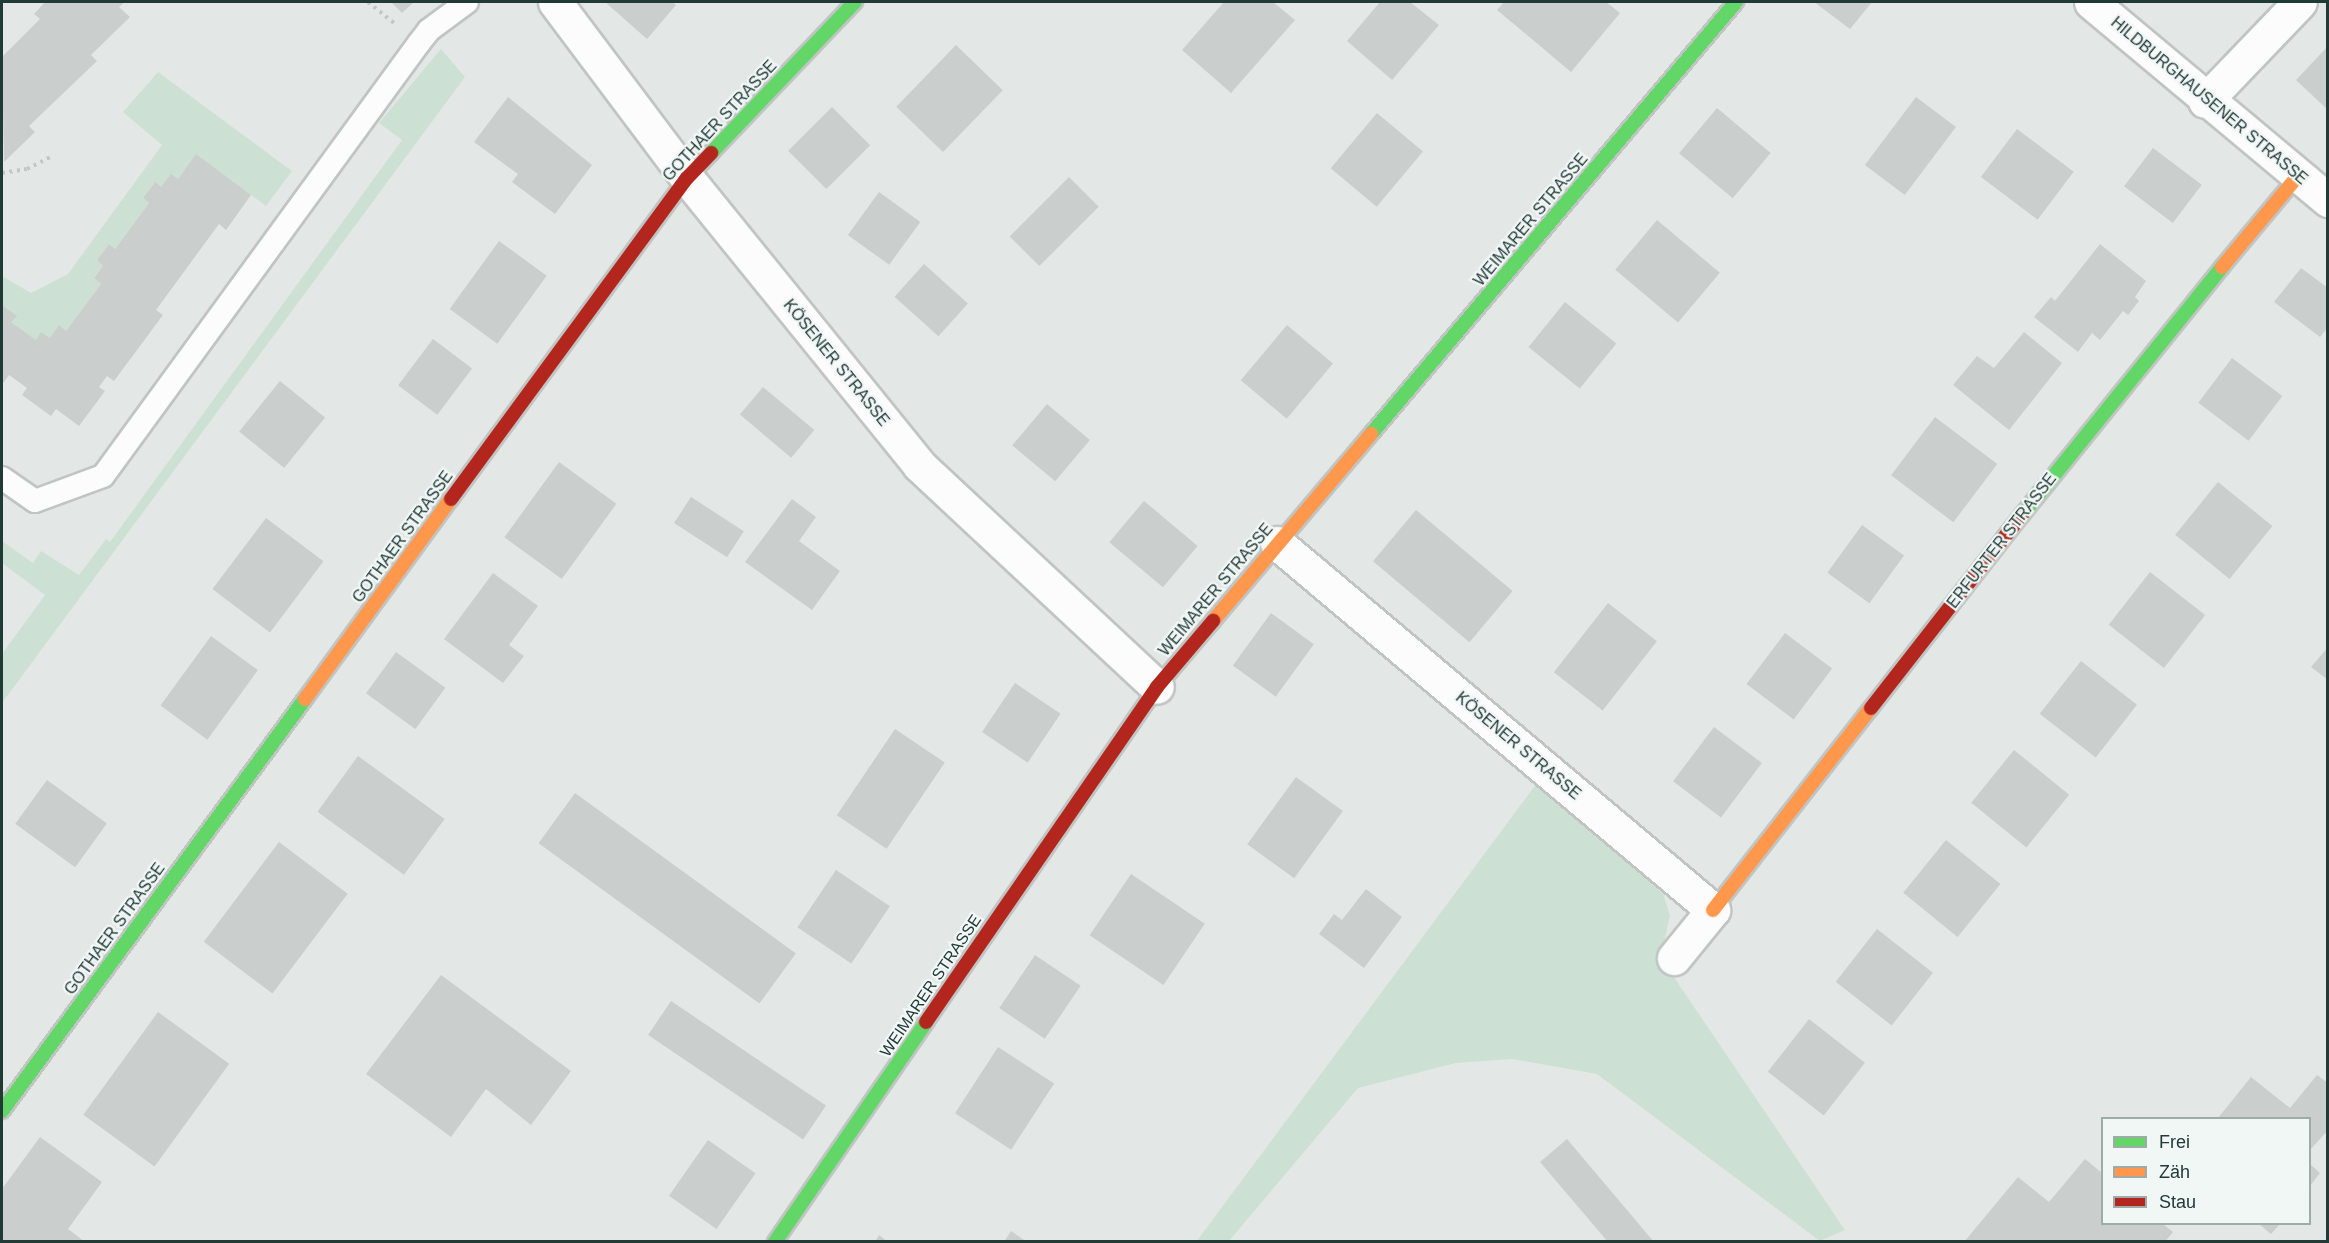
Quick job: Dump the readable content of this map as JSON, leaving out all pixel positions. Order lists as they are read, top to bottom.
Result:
{
  "streets": {
    "street": [
      "HILDBURGHAUSENER STRASSE",
      "GOTHAER STRASSE",
      "WEIMARER STRASSE",
      "KÖSENER STRASSE",
      "ERFURTER STRASSE"
    ]
  },
  "crossings": [
    ["HILDBURGHAUSENER STRASSE", "ERFURTER STRASSE"],
    ["GOTHAER STRASSE", "KÖSENER STRASSE"],
    ["WEIMARER STRASSE", "KÖSENER STRASSE"],
    ["KÖSENER STRASSE", "ERFURTER STRASSE"]
  ],
  "legend": ["Frei", "Zäh", "Stau"]
}
